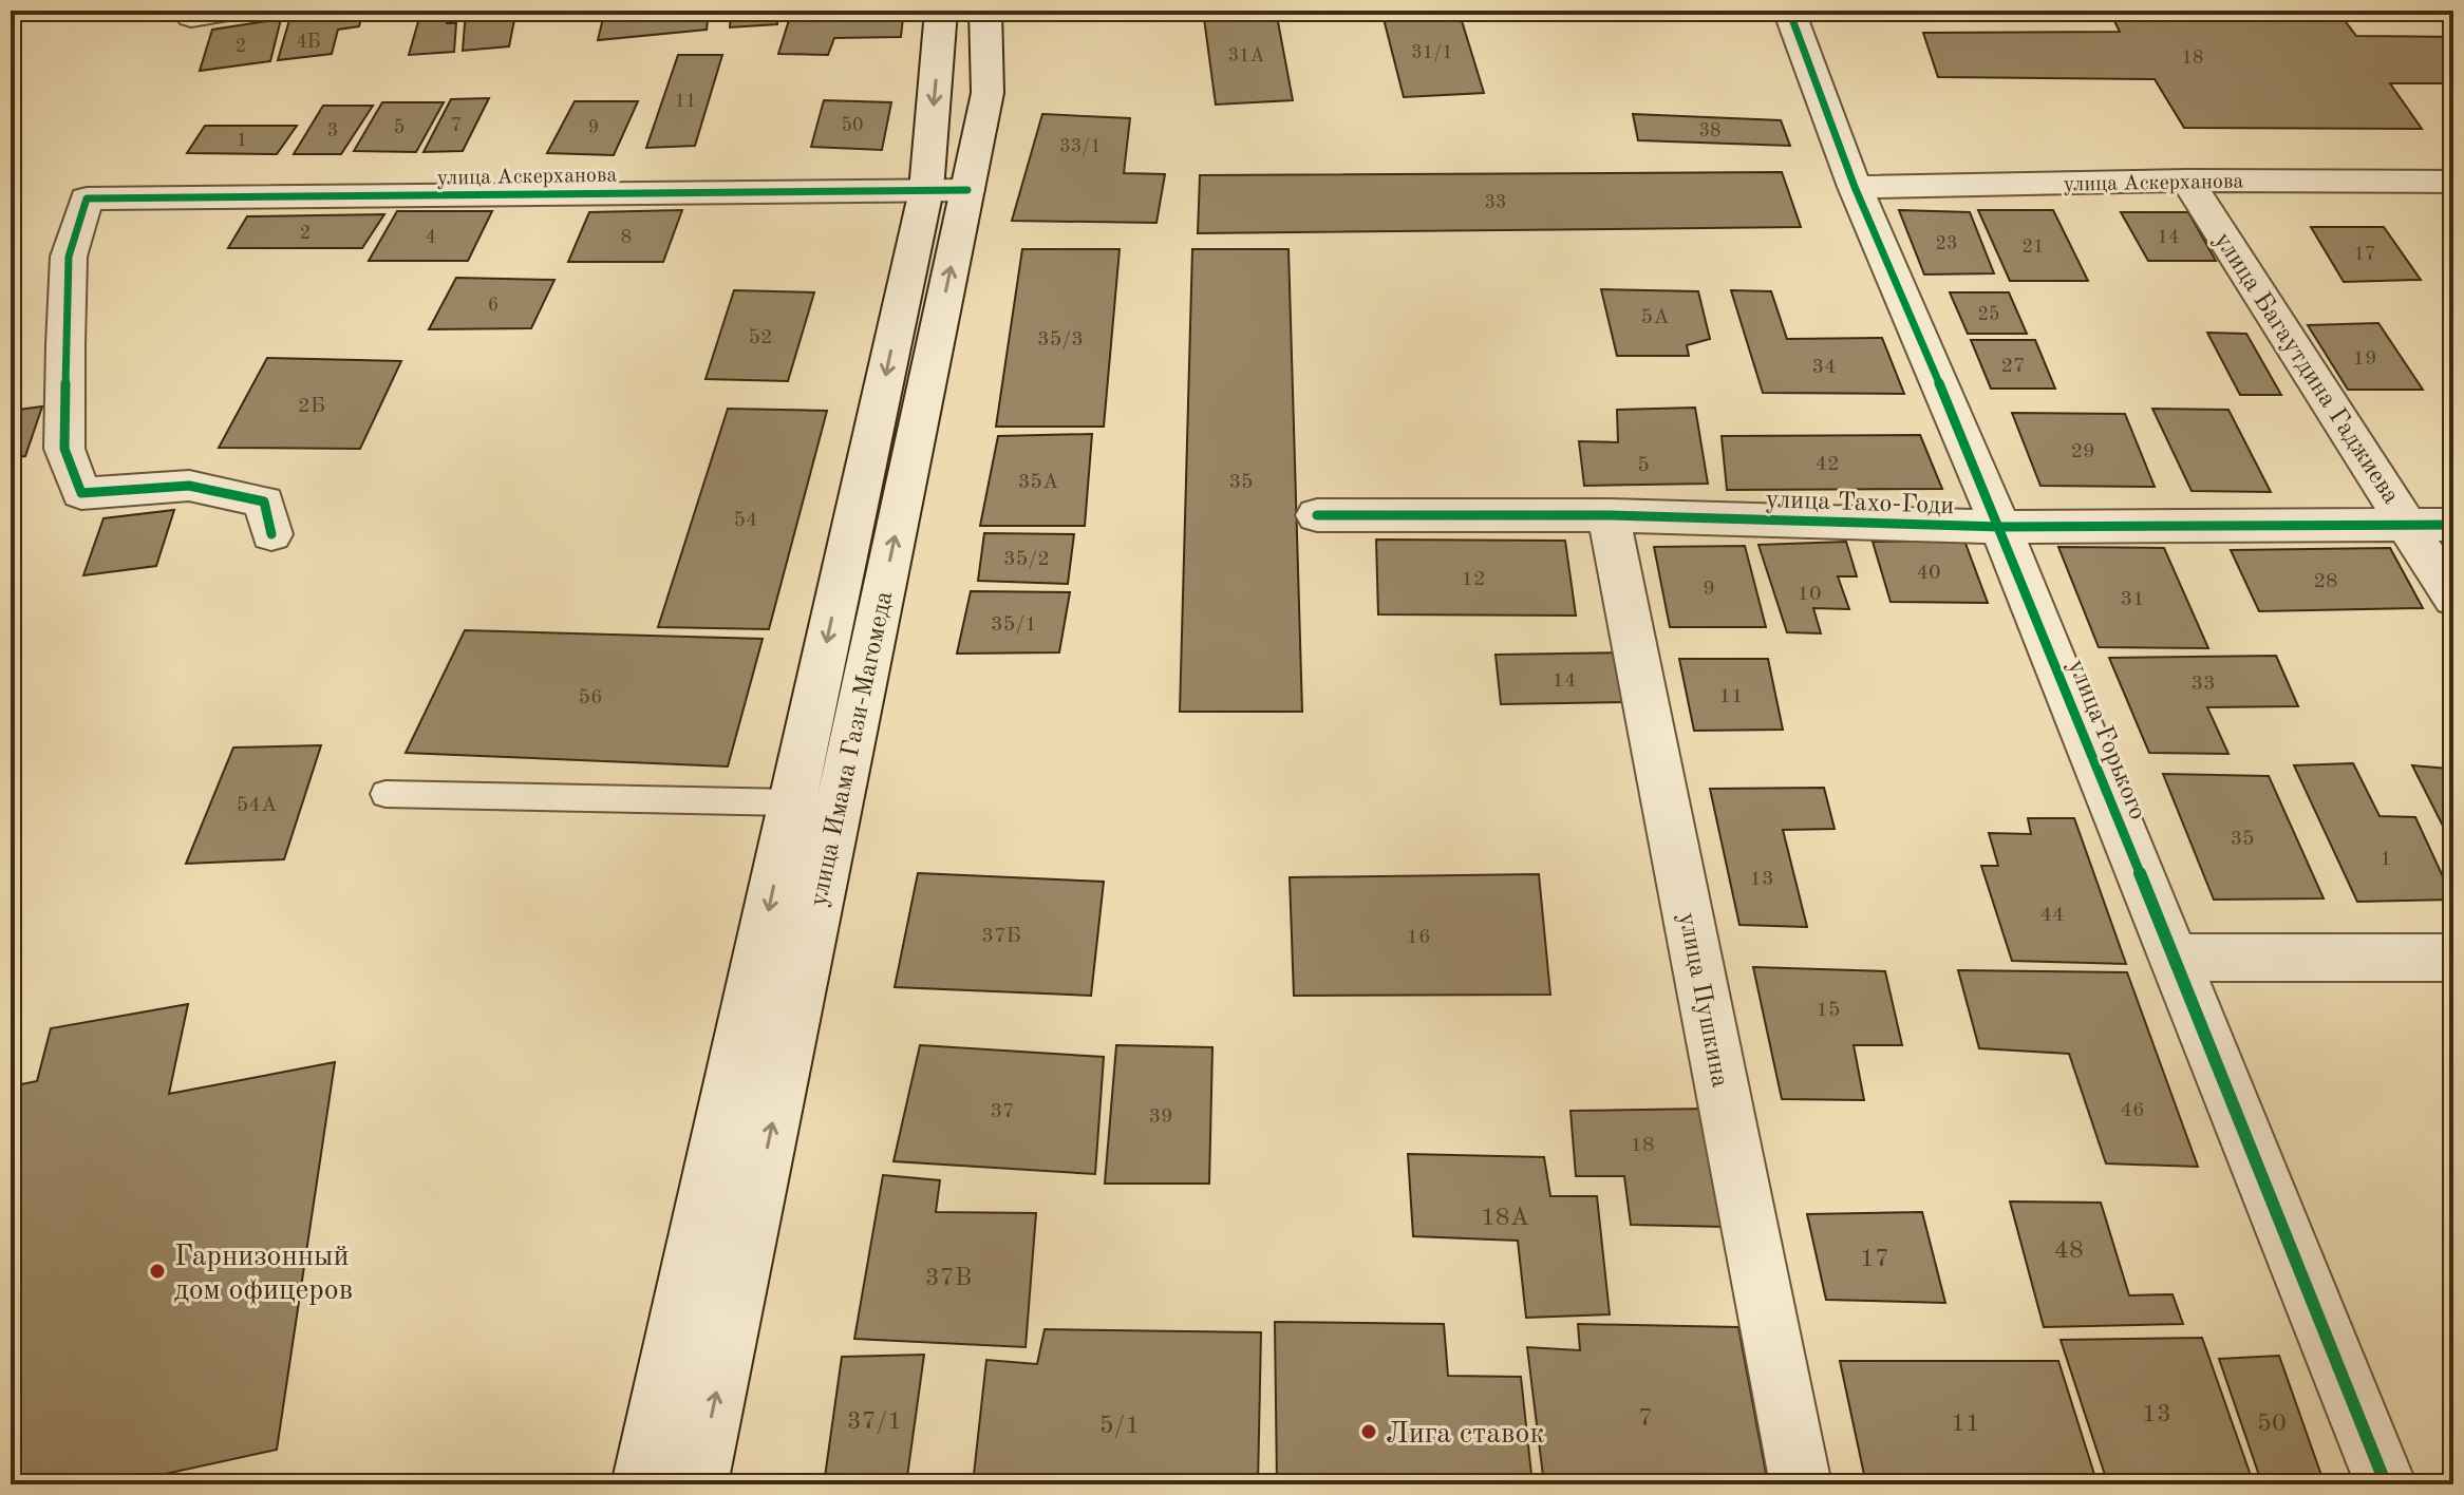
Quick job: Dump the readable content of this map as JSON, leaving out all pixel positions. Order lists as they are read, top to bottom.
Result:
{
  "streets": {
    "street": [
      "улица Аскерханова",
      "улица Багаутдина Гаджиева",
      "улица Тахо-Годи",
      "улица Горького",
      "улица Имама Гази-Магомеда",
      "улица Пушкина"
    ]
  },
  "crossings": [
    ["улица Аскерханова", "улица Багаутдина Гаджиева"],
    ["улица Аскерханова", "улица Горького"],
    ["улица Аскерханова", "улица Имама Гази-Магомеда"],
    ["улица Багаутдина Гаджиева", "улица Тахо-Годи"],
    ["улица Тахо-Годи", "улица Горького"],
    ["улица Тахо-Годи", "улица Пушкина"]
  ],
  "places": ["Гарнизонный дом офицеров", "Лига ставок"],
  "house_numbers": [
    "4Б",
    "2",
    "31/1",
    "31А",
    "18",
    "11",
    "7",
    "50",
    "5",
    "9",
    "3",
    "38",
    "1",
    "33/1",
    "33",
    "2",
    "4",
    "8",
    "14",
    "23",
    "21",
    "17",
    "6",
    "25",
    "5А",
    "52",
    "35/3",
    "19",
    "27",
    "34",
    "2Б",
    "29",
    "42",
    "5",
    "35А",
    "35",
    "54",
    "35/2",
    "40",
    "12",
    "28",
    "9",
    "10",
    "31",
    "35/1",
    "14",
    "33",
    "11",
    "56",
    "54А",
    "35",
    "1",
    "13",
    "44",
    "37Б",
    "16",
    "15",
    "46",
    "37",
    "39",
    "18",
    "18А",
    "48",
    "17",
    "37В",
    "13",
    "7",
    "37/1",
    "11",
    "50",
    "5/1"
  ]
}
